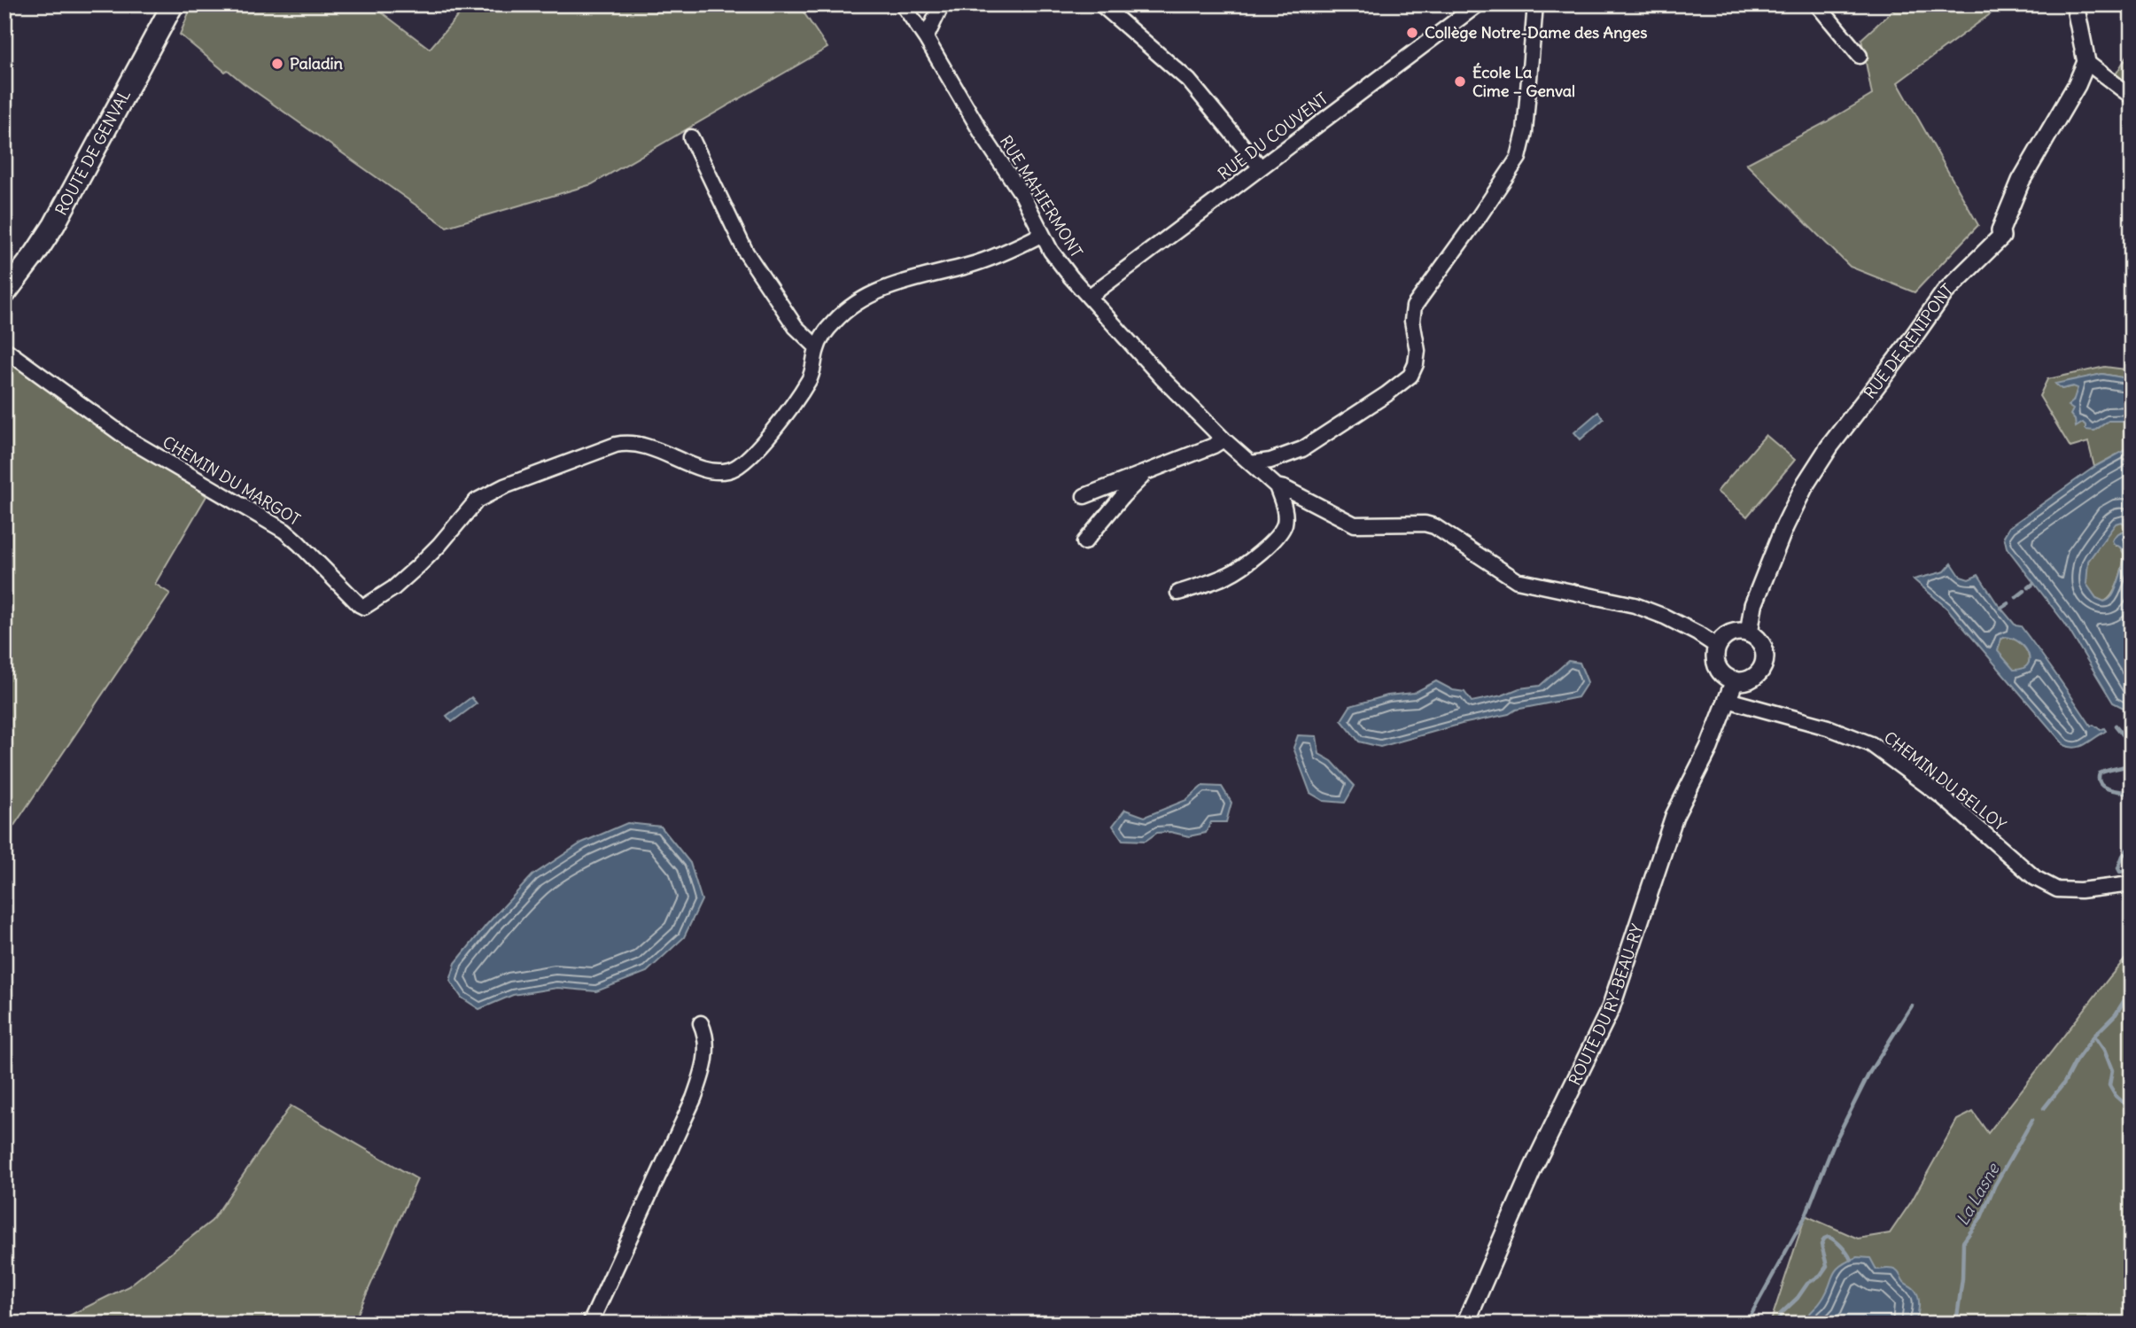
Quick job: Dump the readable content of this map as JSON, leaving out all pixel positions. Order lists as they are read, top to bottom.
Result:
{
  "streets": {
    "main road": ["ROUTE DE GENVAL"],
    "street": [
      "RUE DU COUVENT",
      "RUE MAHIERMONT",
      "RUE DE RENIPONT",
      "CHEMIN DU MARGOT",
      "CHEMIN DU BELLOY",
      "ROUTE DU RY-BEAU-RY"
    ]
  },
  "crossings": [
    ["RUE DU COUVENT", "RUE MAHIERMONT"],
    ["RUE MAHIERMONT", "RUE DE RENIPONT"],
    ["RUE MAHIERMONT", "ROUTE DU RY-BEAU-RY"],
    ["RUE DE RENIPONT", "ROUTE DU RY-BEAU-RY"],
    ["CHEMIN DU BELLOY", "ROUTE DU RY-BEAU-RY"]
  ],
  "water": ["La Lasne"],
  "places": ["Collège Notre-Dame des Anges", "Paladin", "École La Cime – Genval"]
}
